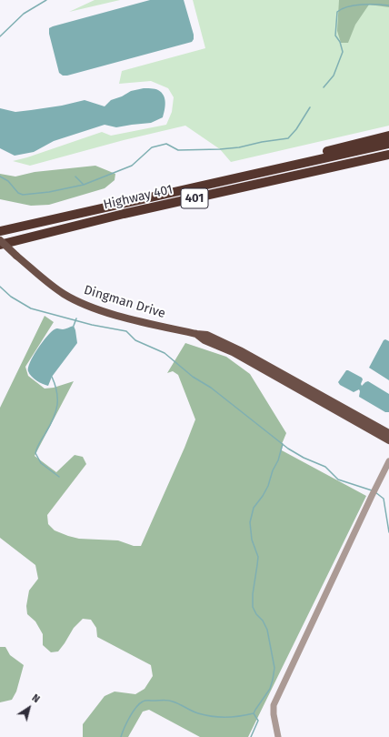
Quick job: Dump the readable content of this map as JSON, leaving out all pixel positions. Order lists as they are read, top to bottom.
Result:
{
  "streets": {
    "highway": ["Highway 401", "401"],
    "main road": ["Dingman Drive"]
  },
  "north": "top right"
}
